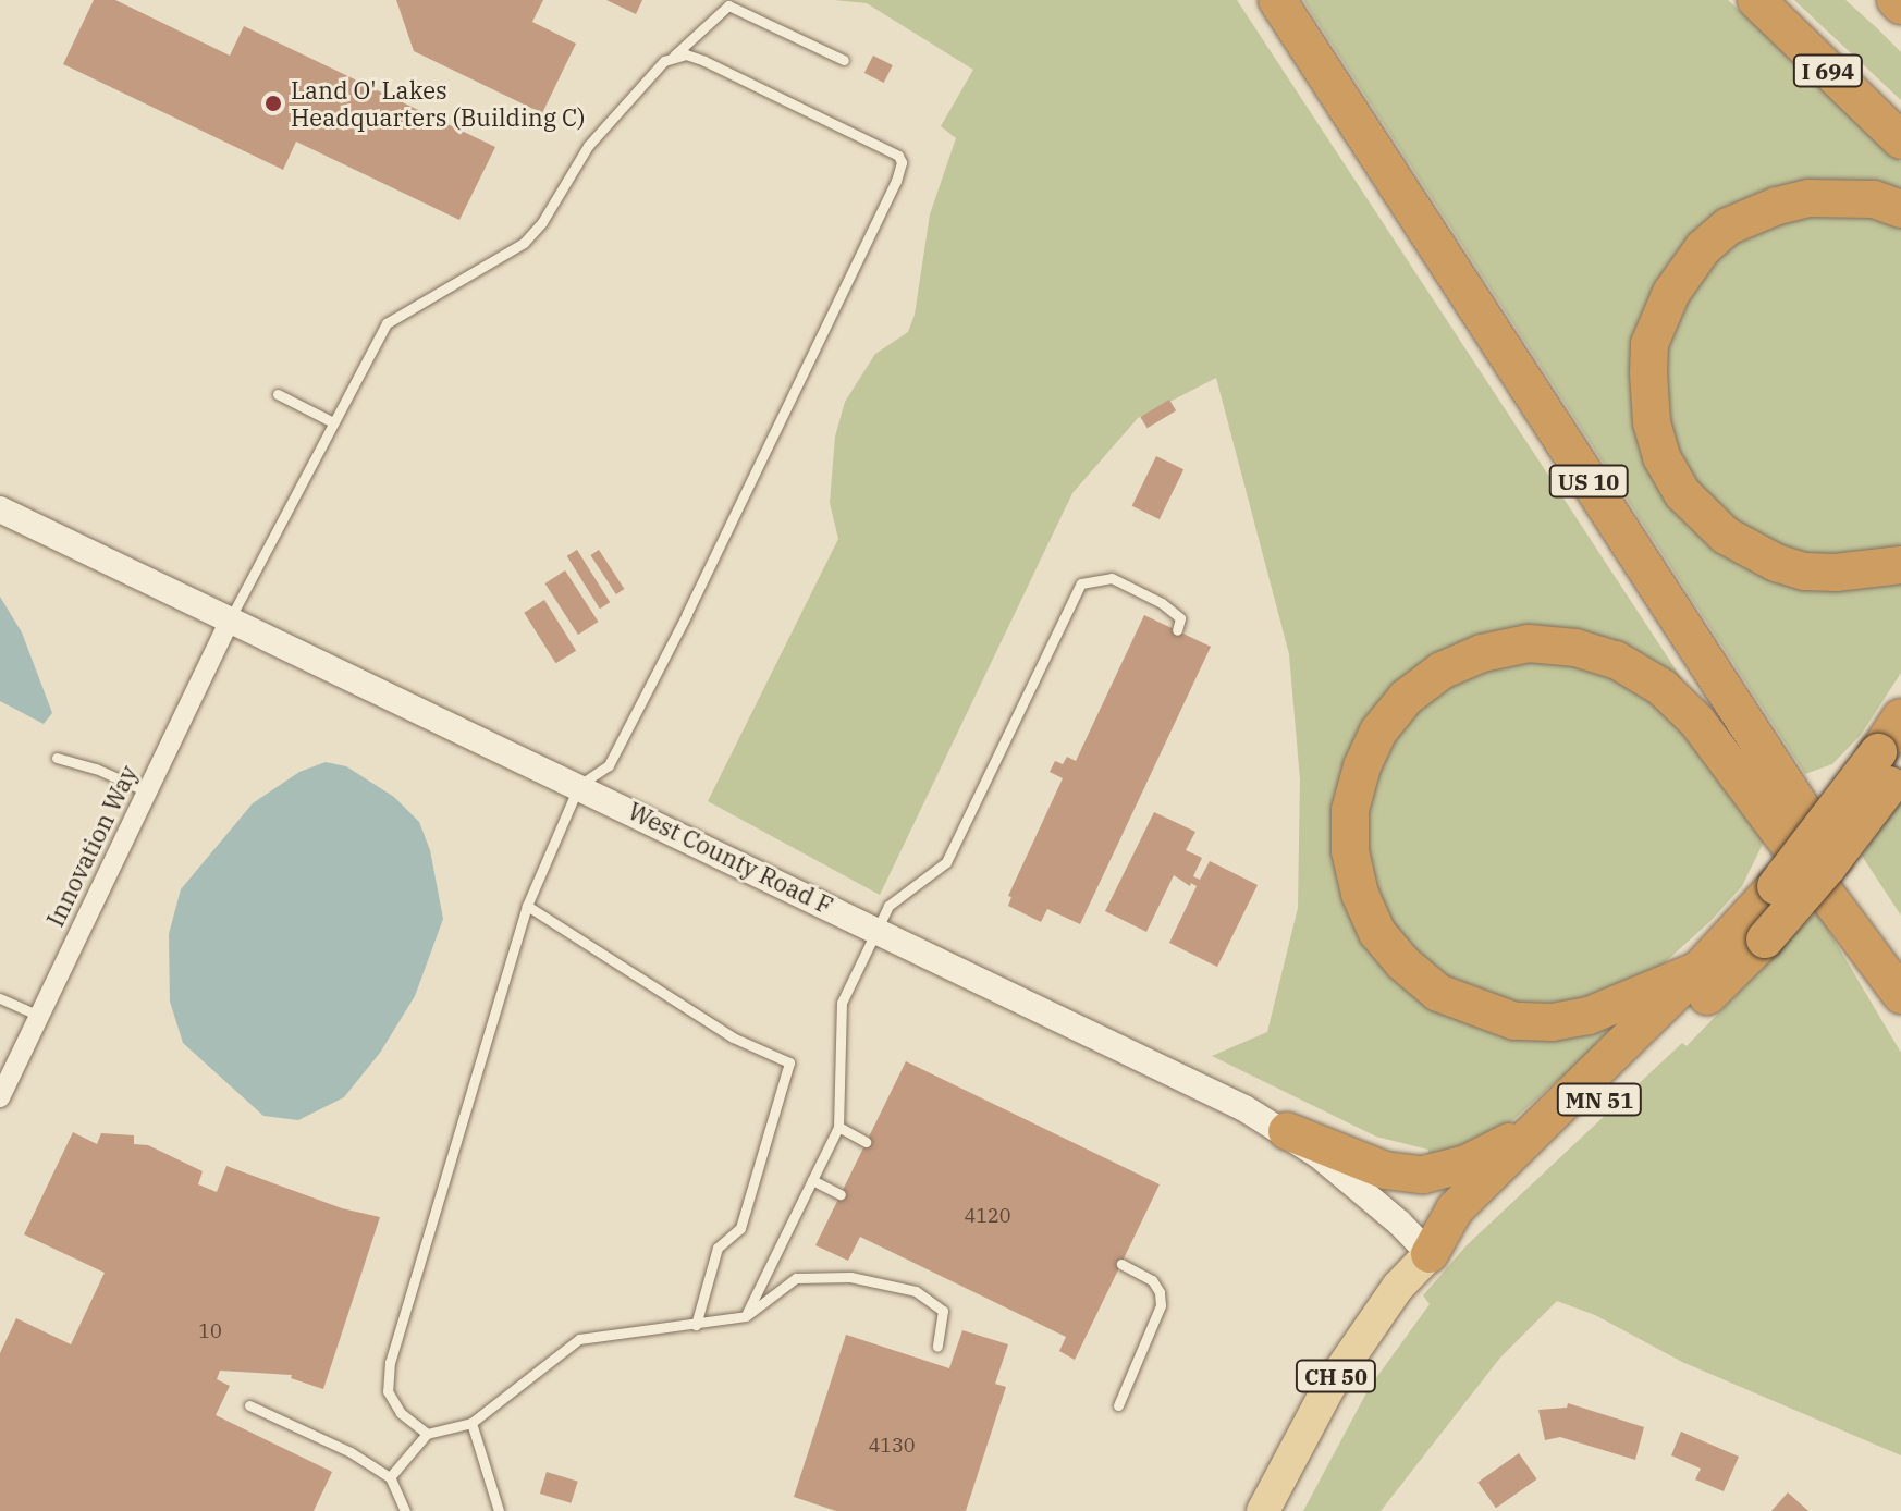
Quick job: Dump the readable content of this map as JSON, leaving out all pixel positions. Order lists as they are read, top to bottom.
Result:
{
  "streets": {
    "highway": ["I 694", "US 10", "MN 51"],
    "main road": ["CH 50"],
    "street": ["Innovation Way", "West County Road F"]
  },
  "crossings": [
    ["Innovation Way", "West County Road F"],
    ["West County Road F", "MN 51"],
    ["West County Road F", "CH 50"],
    ["MN 51", "CH 50"]
  ],
  "places": ["Land O' Lakes Headquarters (Building C)"],
  "house_numbers": ["4120", "10", "4130"]
}
